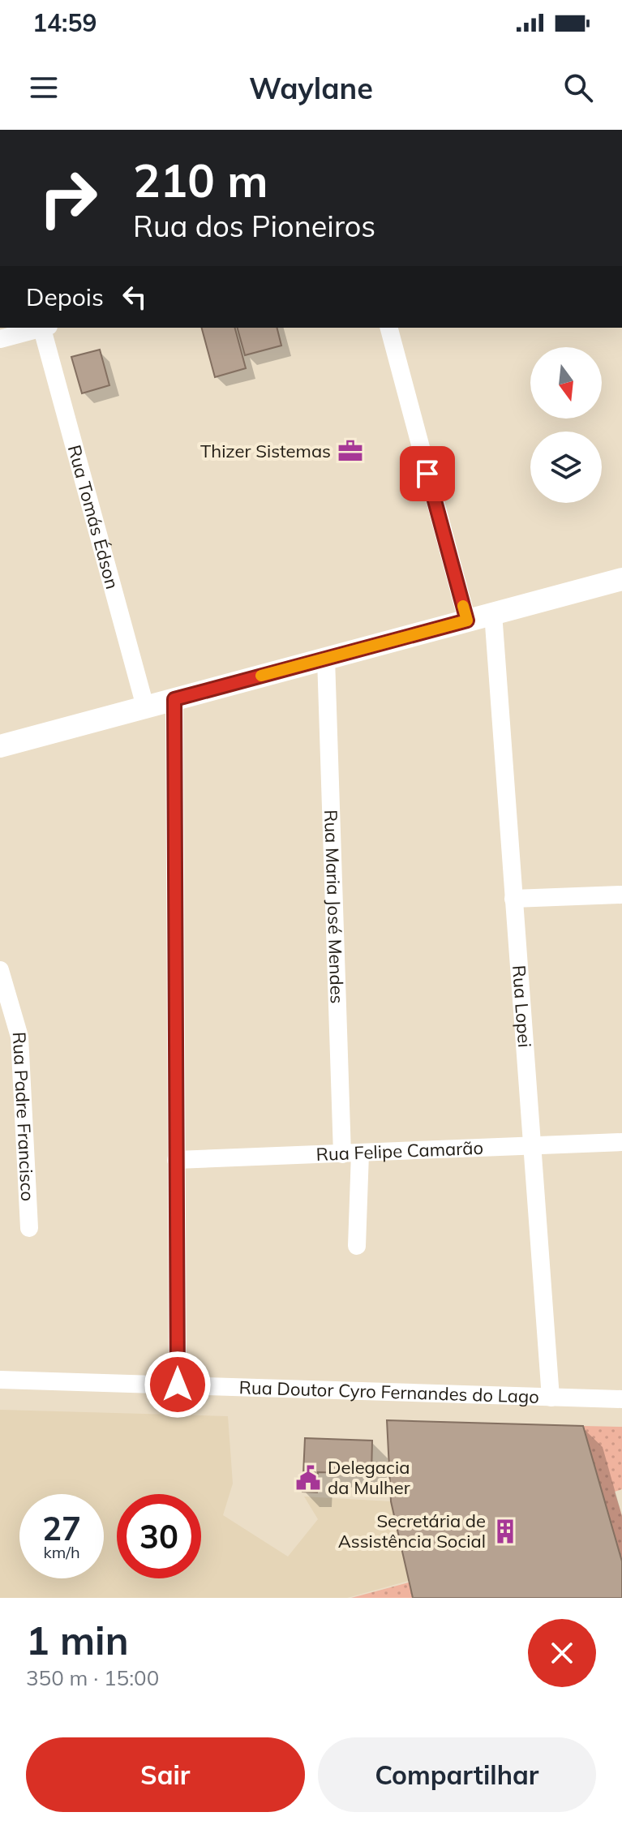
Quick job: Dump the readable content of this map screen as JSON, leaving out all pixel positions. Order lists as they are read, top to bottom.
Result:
{
  "streets": {
    "street": [
      "Rua Tomás Édson",
      "Rua Maria José Mendes",
      "Rua Lopei",
      "Rua Padre Francisco",
      "Rua Felipe Camarão",
      "Rua Doutor Cyro Fernandes do Lago"
    ]
  },
  "crossings": [
    ["Rua Maria José Mendes", "Rua Felipe Camarão"],
    ["Rua Lopei", "Rua Felipe Camarão"],
    ["Rua Lopei", "Rua Doutor Cyro Fernandes do Lago"]
  ],
  "places": {
    "office": ["Thizer Sistemas"],
    "public building": ["Delegacia da Mulher"],
    "building": ["Secretária de Assistência Social"]
  },
  "north": "bottom",
  "page": {
    "status": "14:59",
    "header": "Waylane",
    "turn": ["210 m", "Rua dos Pioneiros"],
    "then": "Depois",
    "speed": "27 km/h",
    "limit": "30",
    "heading": ["1 min", "350 m · 15:00"],
    "buttons": ["Sair", "Compartilhar"]
  }
}
